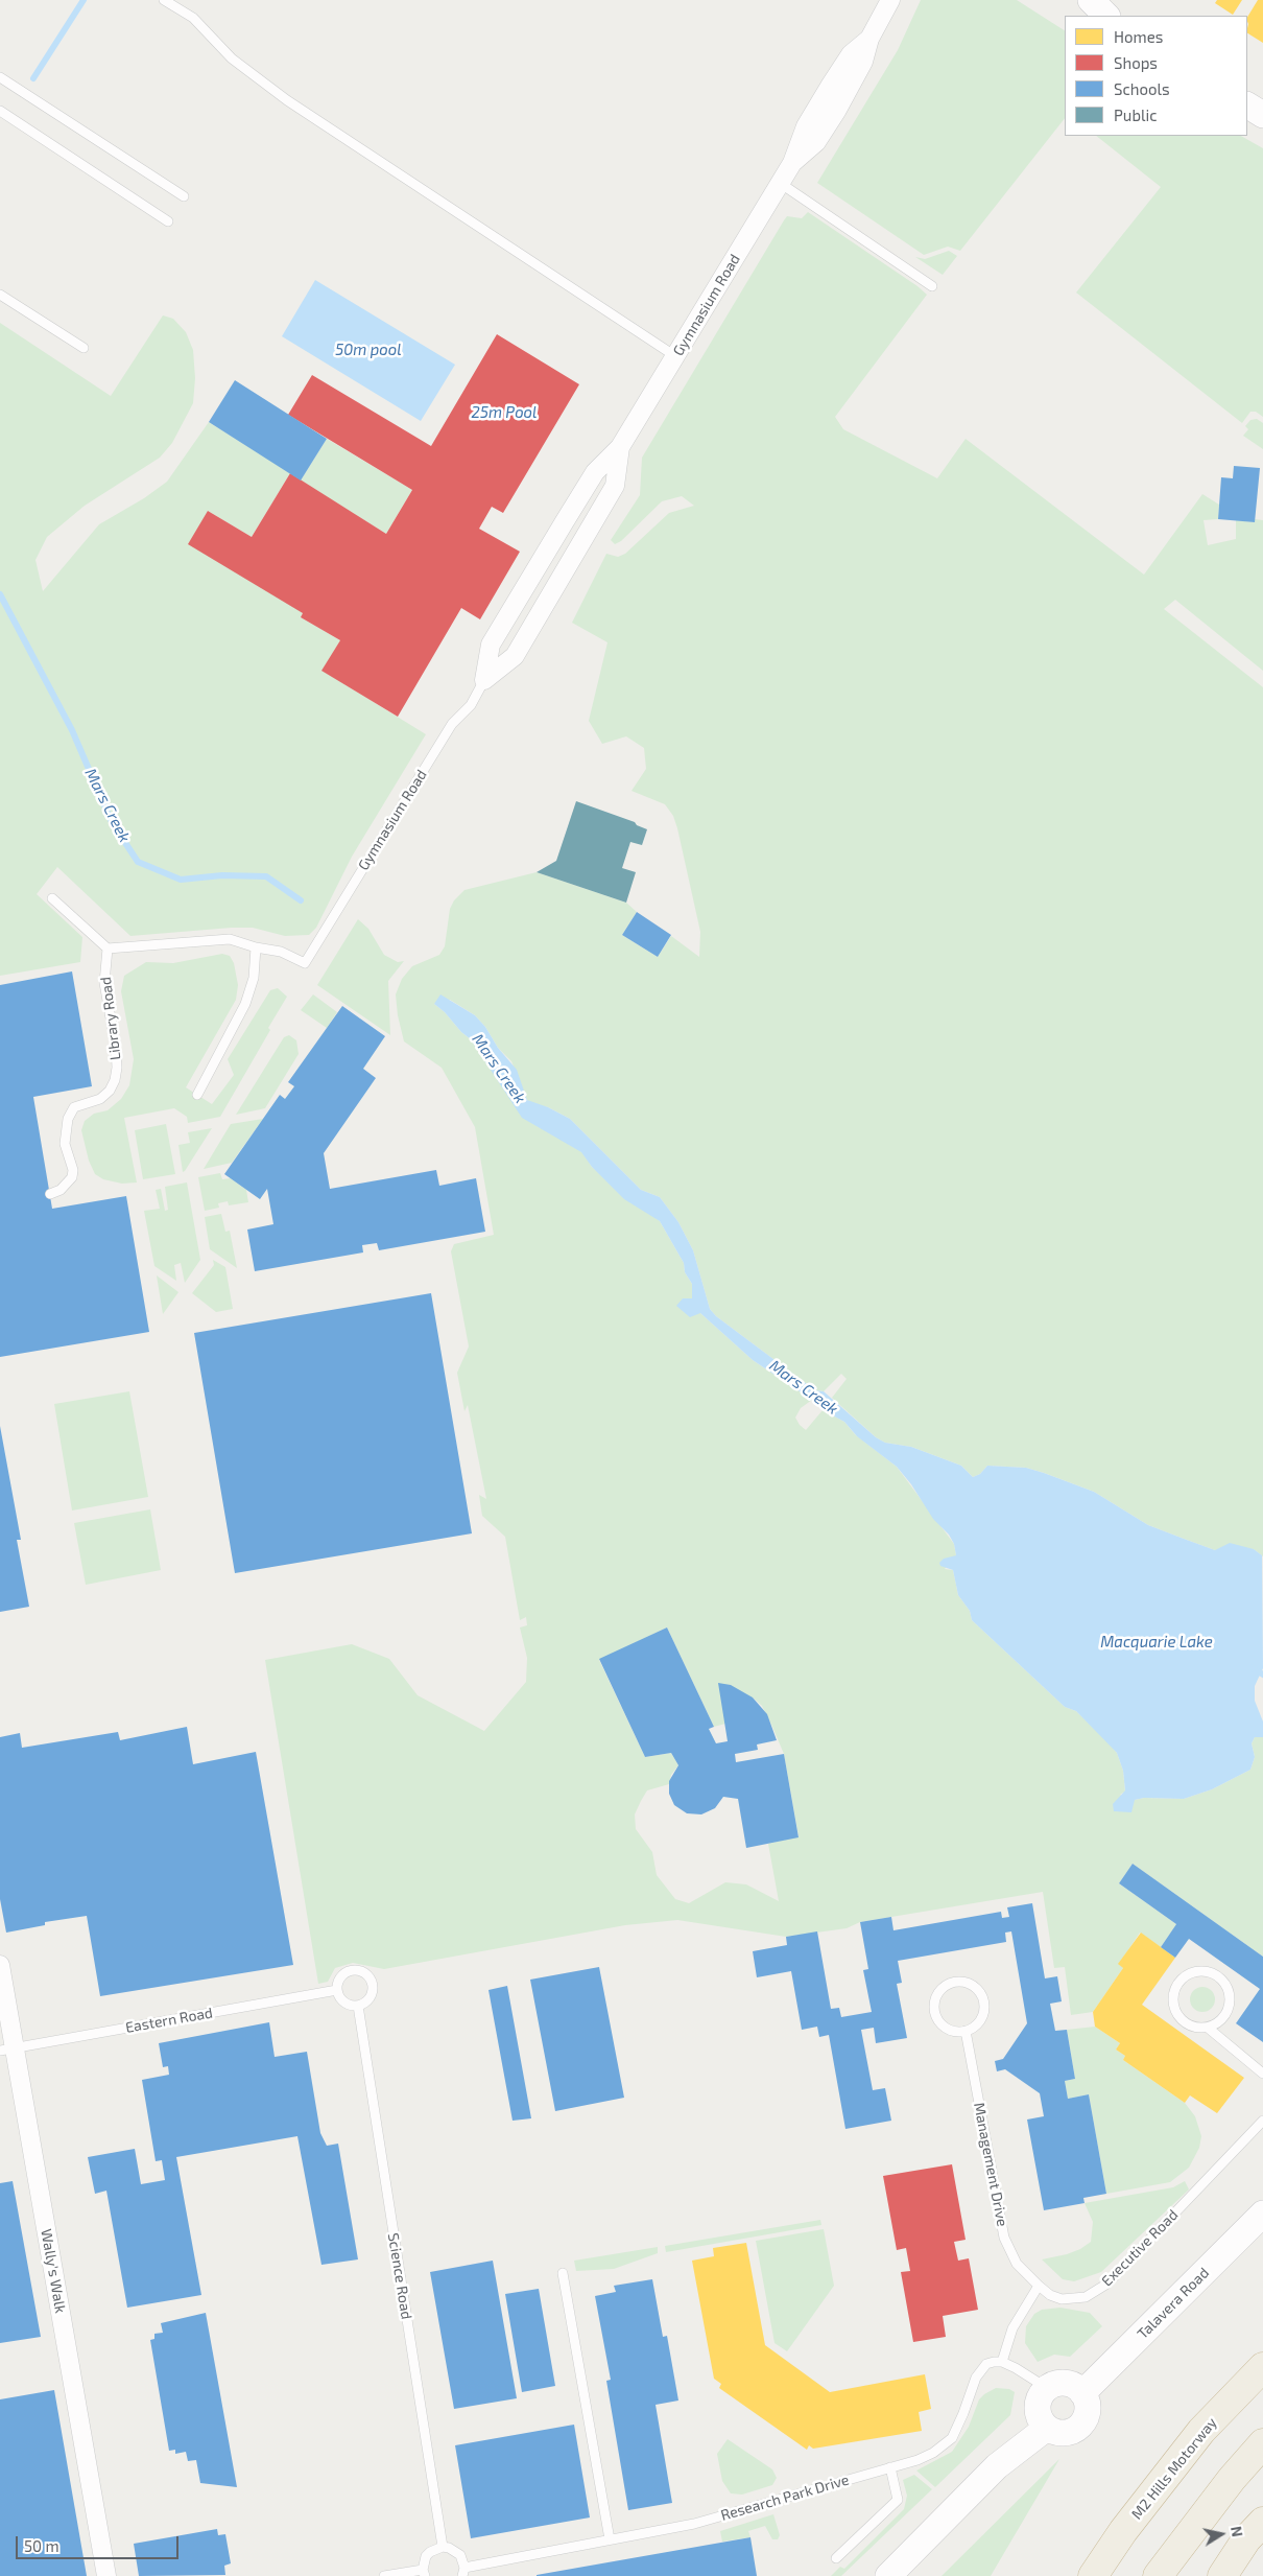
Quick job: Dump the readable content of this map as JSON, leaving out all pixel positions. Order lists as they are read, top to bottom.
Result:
{
  "streets": {
    "highway": ["M2 Hills Motorway"],
    "street": ["Gymnasium Road", "Wally's Walk", "Talavera Road"],
    "lane": [
      "Library Road",
      "Eastern Road",
      "Management Drive",
      "Executive Road",
      "Science Road",
      "Research Park Drive"
    ]
  },
  "crossings": [
    ["Eastern Road", "Wally's Walk"],
    ["Eastern Road", "Science Road"],
    ["Management Drive", "Executive Road"]
  ],
  "water": [
    "50m pool",
    "25m Pool",
    "Mars Creek",
    "Macquarie Lake"
  ],
  "legend": [
    "Homes",
    "Shops",
    "Schools",
    "Public"
  ],
  "scale_bar": "50 m",
  "north": "right"
}
